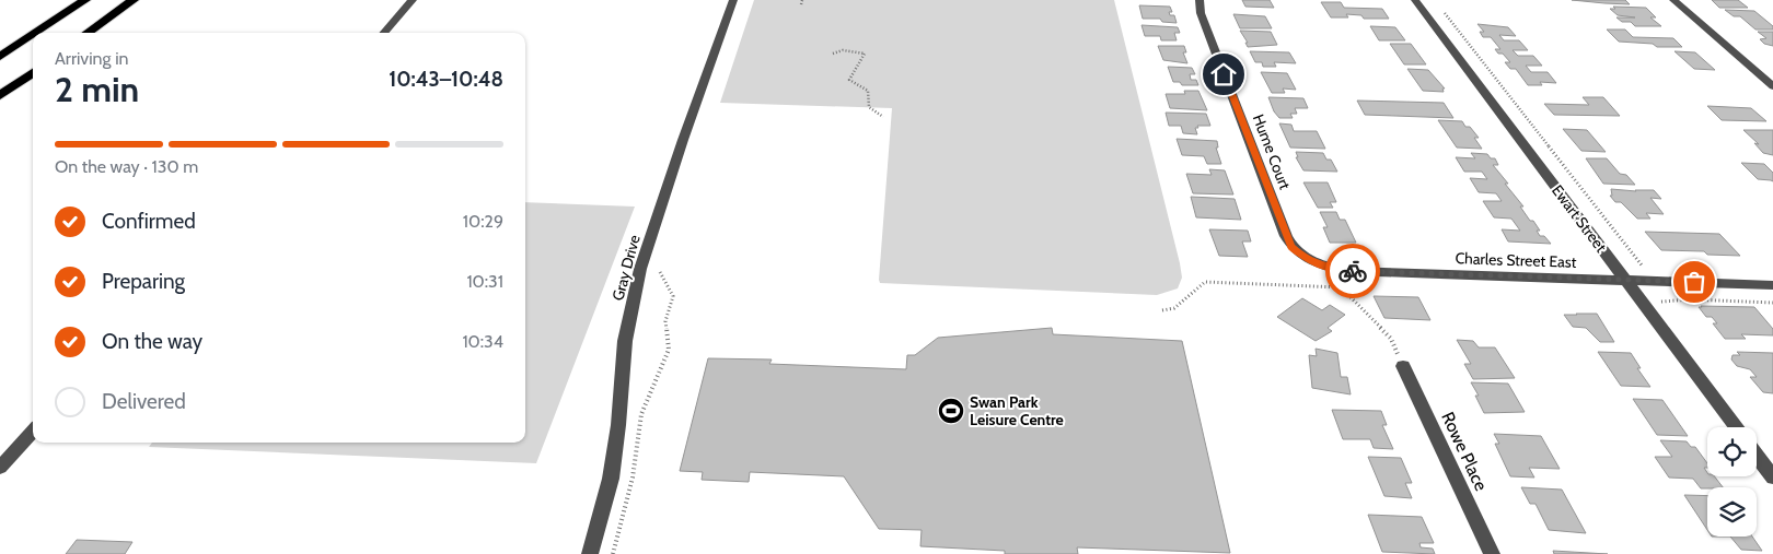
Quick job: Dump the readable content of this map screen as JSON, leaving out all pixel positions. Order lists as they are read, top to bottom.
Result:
{
  "streets": {
    "street": [
      "Hume Court",
      "Ewart Street",
      "Charles Street East",
      "Gray Drive",
      "Rowe Place"
    ]
  },
  "crossings": [
    ["Hume Court", "Charles Street East"],
    ["Ewart Street", "Charles Street East"]
  ],
  "places": {
    "sports": ["Swan Park Leisure Centre"]
  },
  "page": {
    "heading": ["2 min", "Arriving in", "10:43–10:48"],
    "bar": "On the way · 130 m",
    "list": [
      ["Confirmed", "10:29"],
      ["Preparing", "10:31"],
      ["On the way", "10:34"],
      "Delivered"
    ]
  }
}
